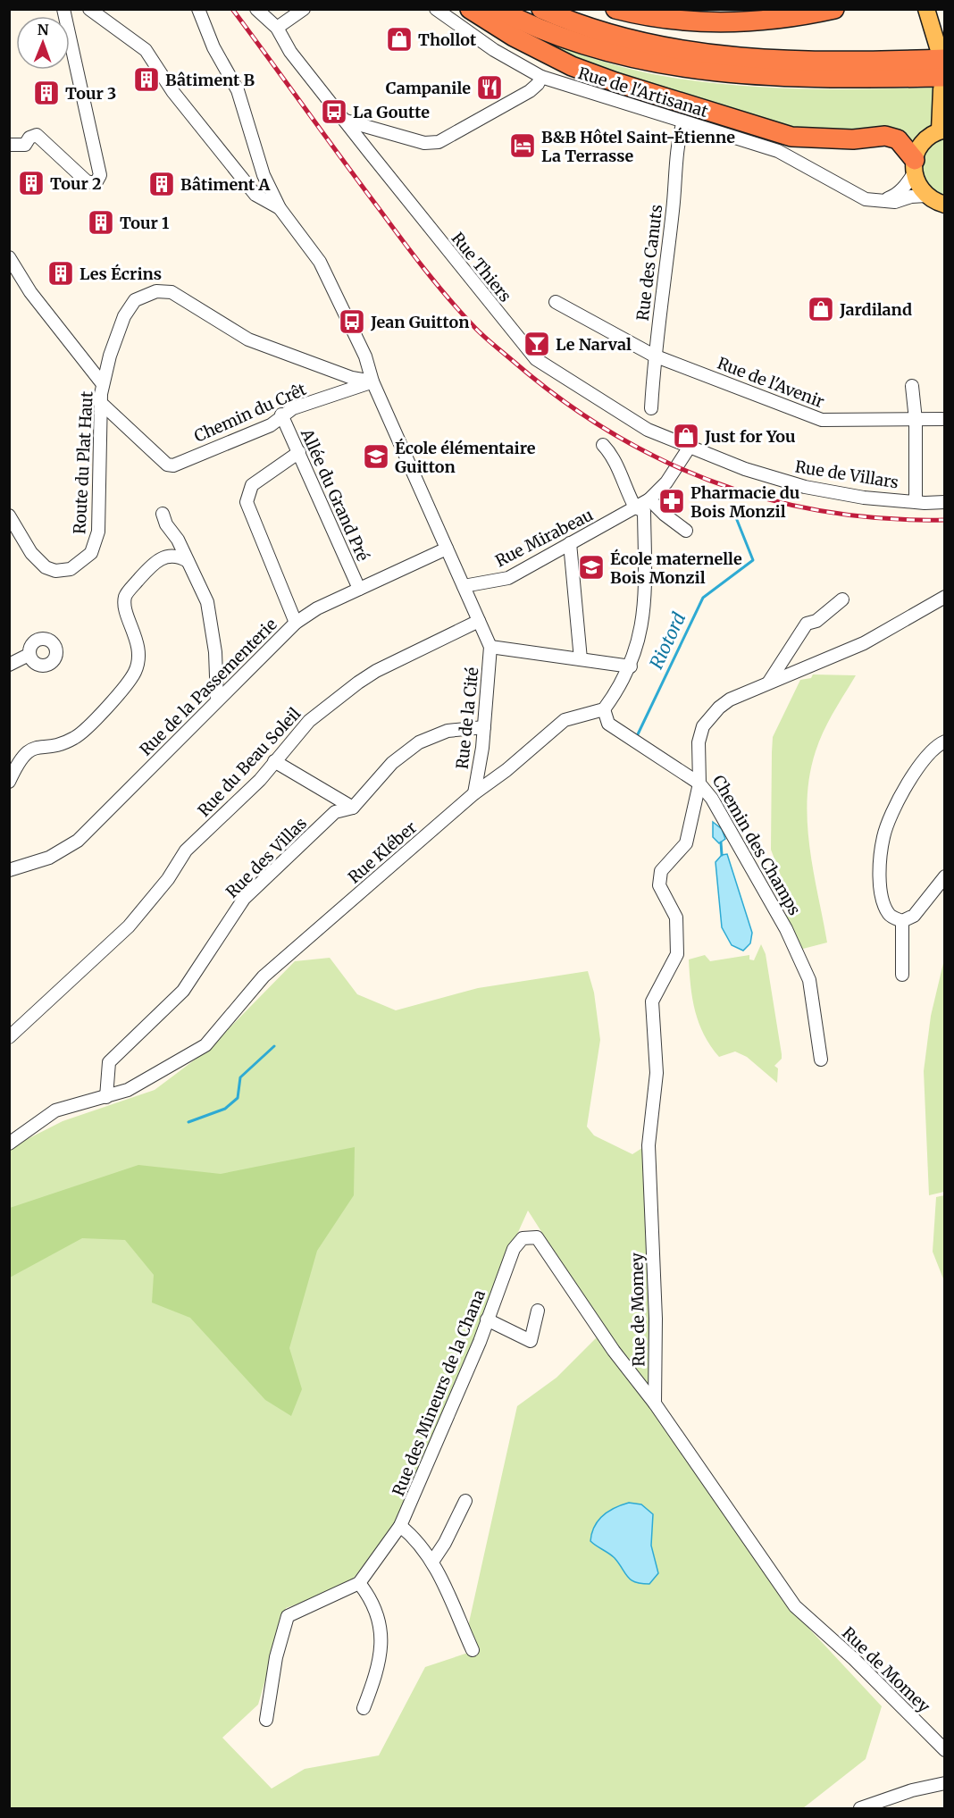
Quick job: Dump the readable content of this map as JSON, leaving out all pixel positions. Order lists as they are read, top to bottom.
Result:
{
  "streets": {
    "street": [
      "Rue de l'Artisanat",
      "Rue des Canuts",
      "Rue Thiers",
      "Rue de l'Avenir",
      "Chemin du Crêt",
      "Route du Plat Haut",
      "Rue de Villars",
      "Allée du Grand Pré",
      "Rue Mirabeau",
      "Rue de la Passementerie",
      "Rue de la Cité",
      "Rue du Beau Soleil",
      "Chemin des Champs",
      "Rue Kléber",
      "Rue des Villas",
      "Rue de Momey",
      "Rue des Mineurs de la Chana"
    ]
  },
  "crossings": [
    ["Rue de l'Artisanat", "Rue des Canuts"],
    ["Rue des Canuts", "Rue de l'Avenir"],
    ["Rue Thiers", "Rue de Villars"],
    ["Rue Thiers", "Rue Mirabeau"],
    ["Chemin du Crêt", "Route du Plat Haut"],
    ["Chemin du Crêt", "Allée du Grand Pré"],
    ["Allée du Grand Pré", "Rue de la Passementerie"],
    ["Rue de la Cité", "Rue Kléber"],
    ["Rue de la Cité", "Rue des Villas"],
    ["Chemin des Champs", "Rue de Momey"],
    ["Rue Kléber", "Rue des Villas"],
    ["Rue de Momey", "Rue des Mineurs de la Chana"]
  ],
  "water": ["Riotord"],
  "places": {
    "shop": ["Thollot", "Jardiland", "Just for You"],
    "building": [
      "Bâtiment B",
      "Tour 3",
      "Tour 2",
      "Bâtiment A",
      "Tour 1",
      "Les Écrins"
    ],
    "restaurant": ["Campanile"],
    "bus stop": ["La Goutte", "Jean Guitton"],
    "hotel": ["B&B Hôtel Saint-Étienne La Terrasse"],
    "bar": ["Le Narval"],
    "school or university": ["École élémentaire Guitton", "École maternelle Bois Monzil"],
    "pharmacy": ["Pharmacie du Bois Monzil"]
  },
  "north": "top"
}
